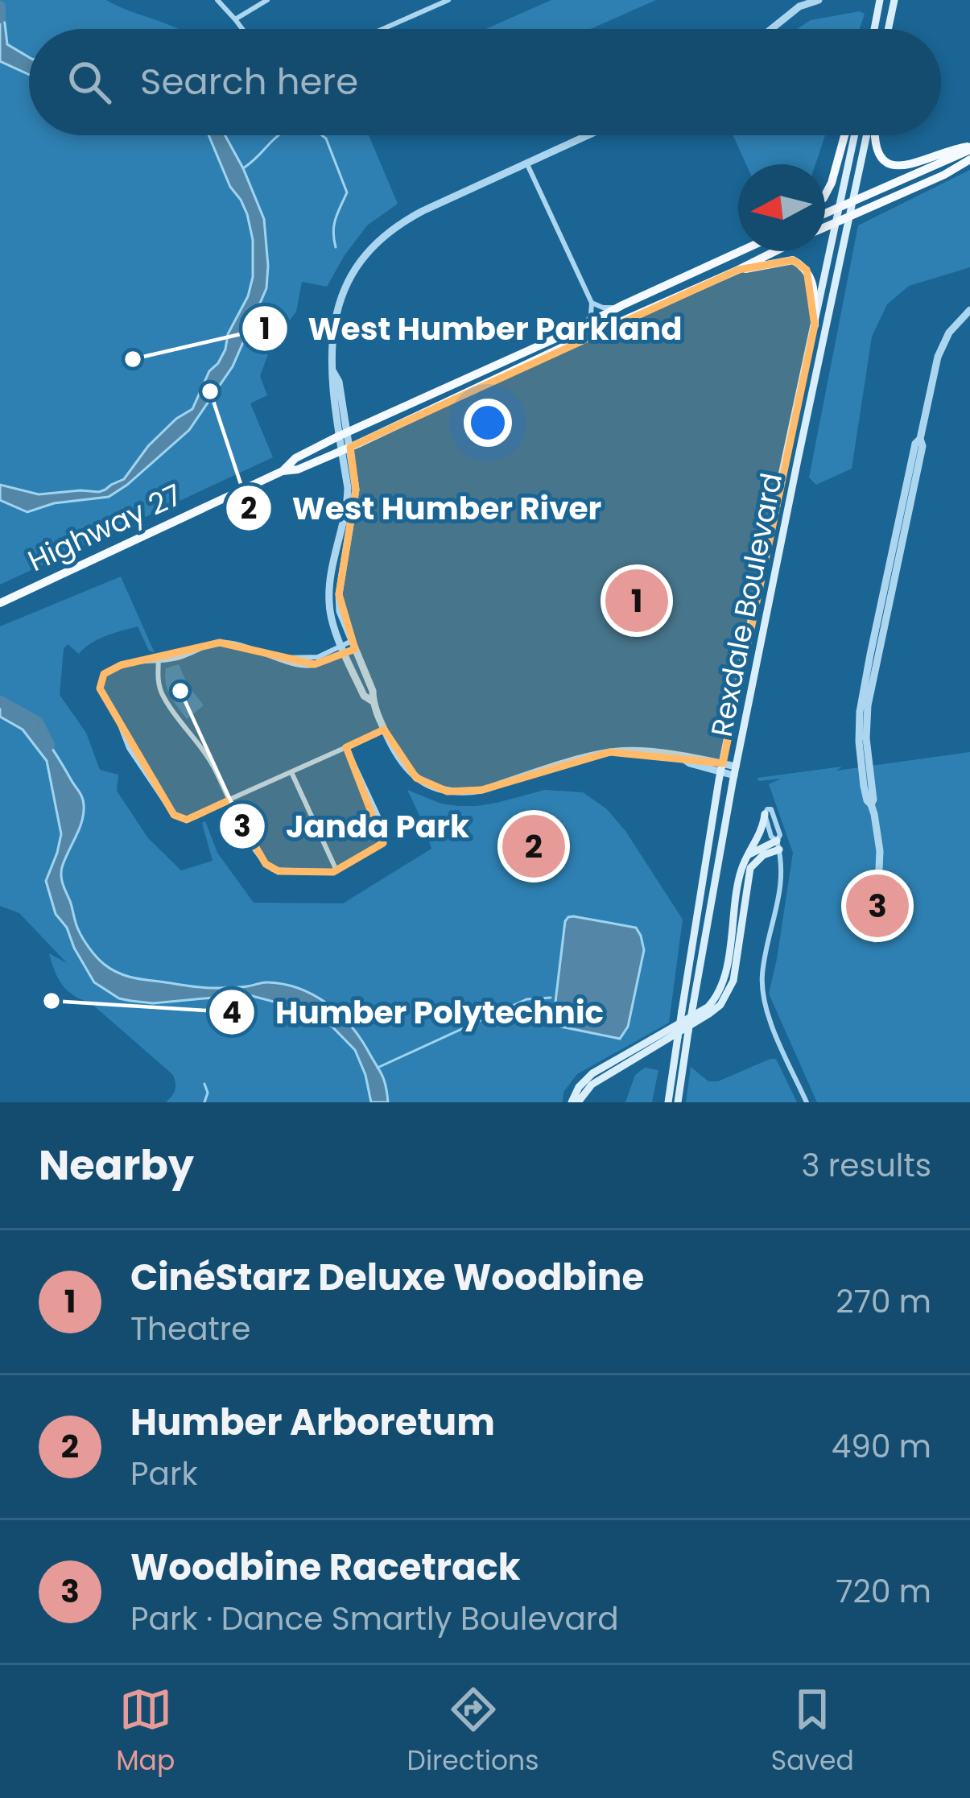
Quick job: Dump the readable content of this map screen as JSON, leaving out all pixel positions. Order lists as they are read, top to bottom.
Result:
{
  "streets": {
    "main road": ["Highway 27", "Rexdale Boulevard"]
  },
  "crossings": [
    ["Highway 27", "Rexdale Boulevard"]
  ],
  "places": [
    "West Humber Parkland",
    "West Humber River",
    "Janda Park",
    "Humber Polytechnic"
  ],
  "north": "left",
  "page": {
    "search": "Search here",
    "pins": ["1", "2", "3"],
    "heading": ["Nearby", "3 results"],
    "list": [
      {
        "mark": "1",
        "name": "CinéStarz Deluxe Woodbine",
        "note": "Theatre",
        "value": "270 m"
      },
      {
        "mark": "2",
        "name": "Humber Arboretum",
        "note": "Park",
        "value": "490 m"
      },
      {
        "mark": "3",
        "name": "Woodbine Racetrack",
        "note": "Park · Dance Smartly Boulevard",
        "value": "720 m"
      }
    ],
    "nav": ["Map", "Directions", "Saved"]
  }
}
